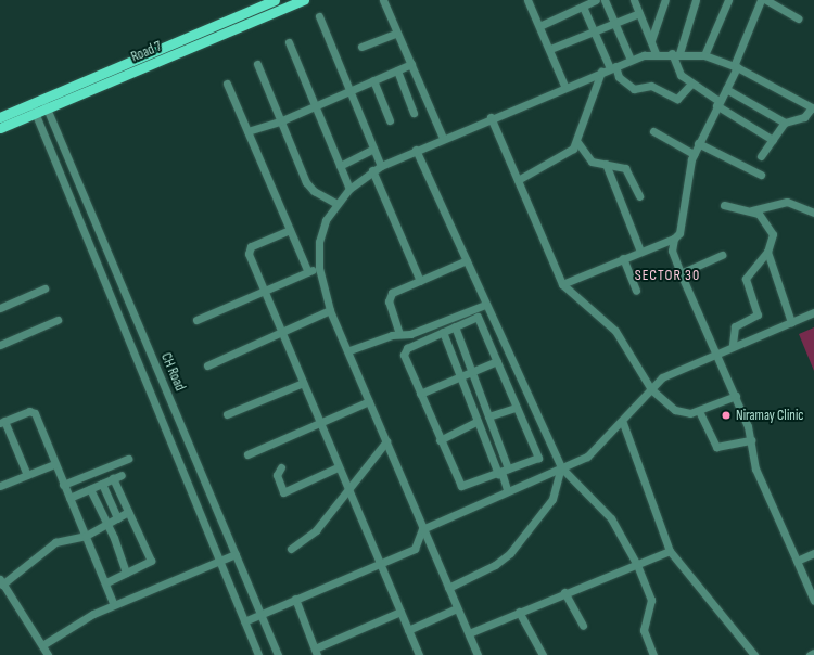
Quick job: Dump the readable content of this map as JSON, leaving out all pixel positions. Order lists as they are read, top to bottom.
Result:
{
  "streets": {
    "main road": ["Road 7"],
    "street": ["CH Road"]
  },
  "crossings": [
    ["Road 7", "CH Road"]
  ],
  "districts": ["SECTOR 30"],
  "places": ["Niramay Clinic"]
}
